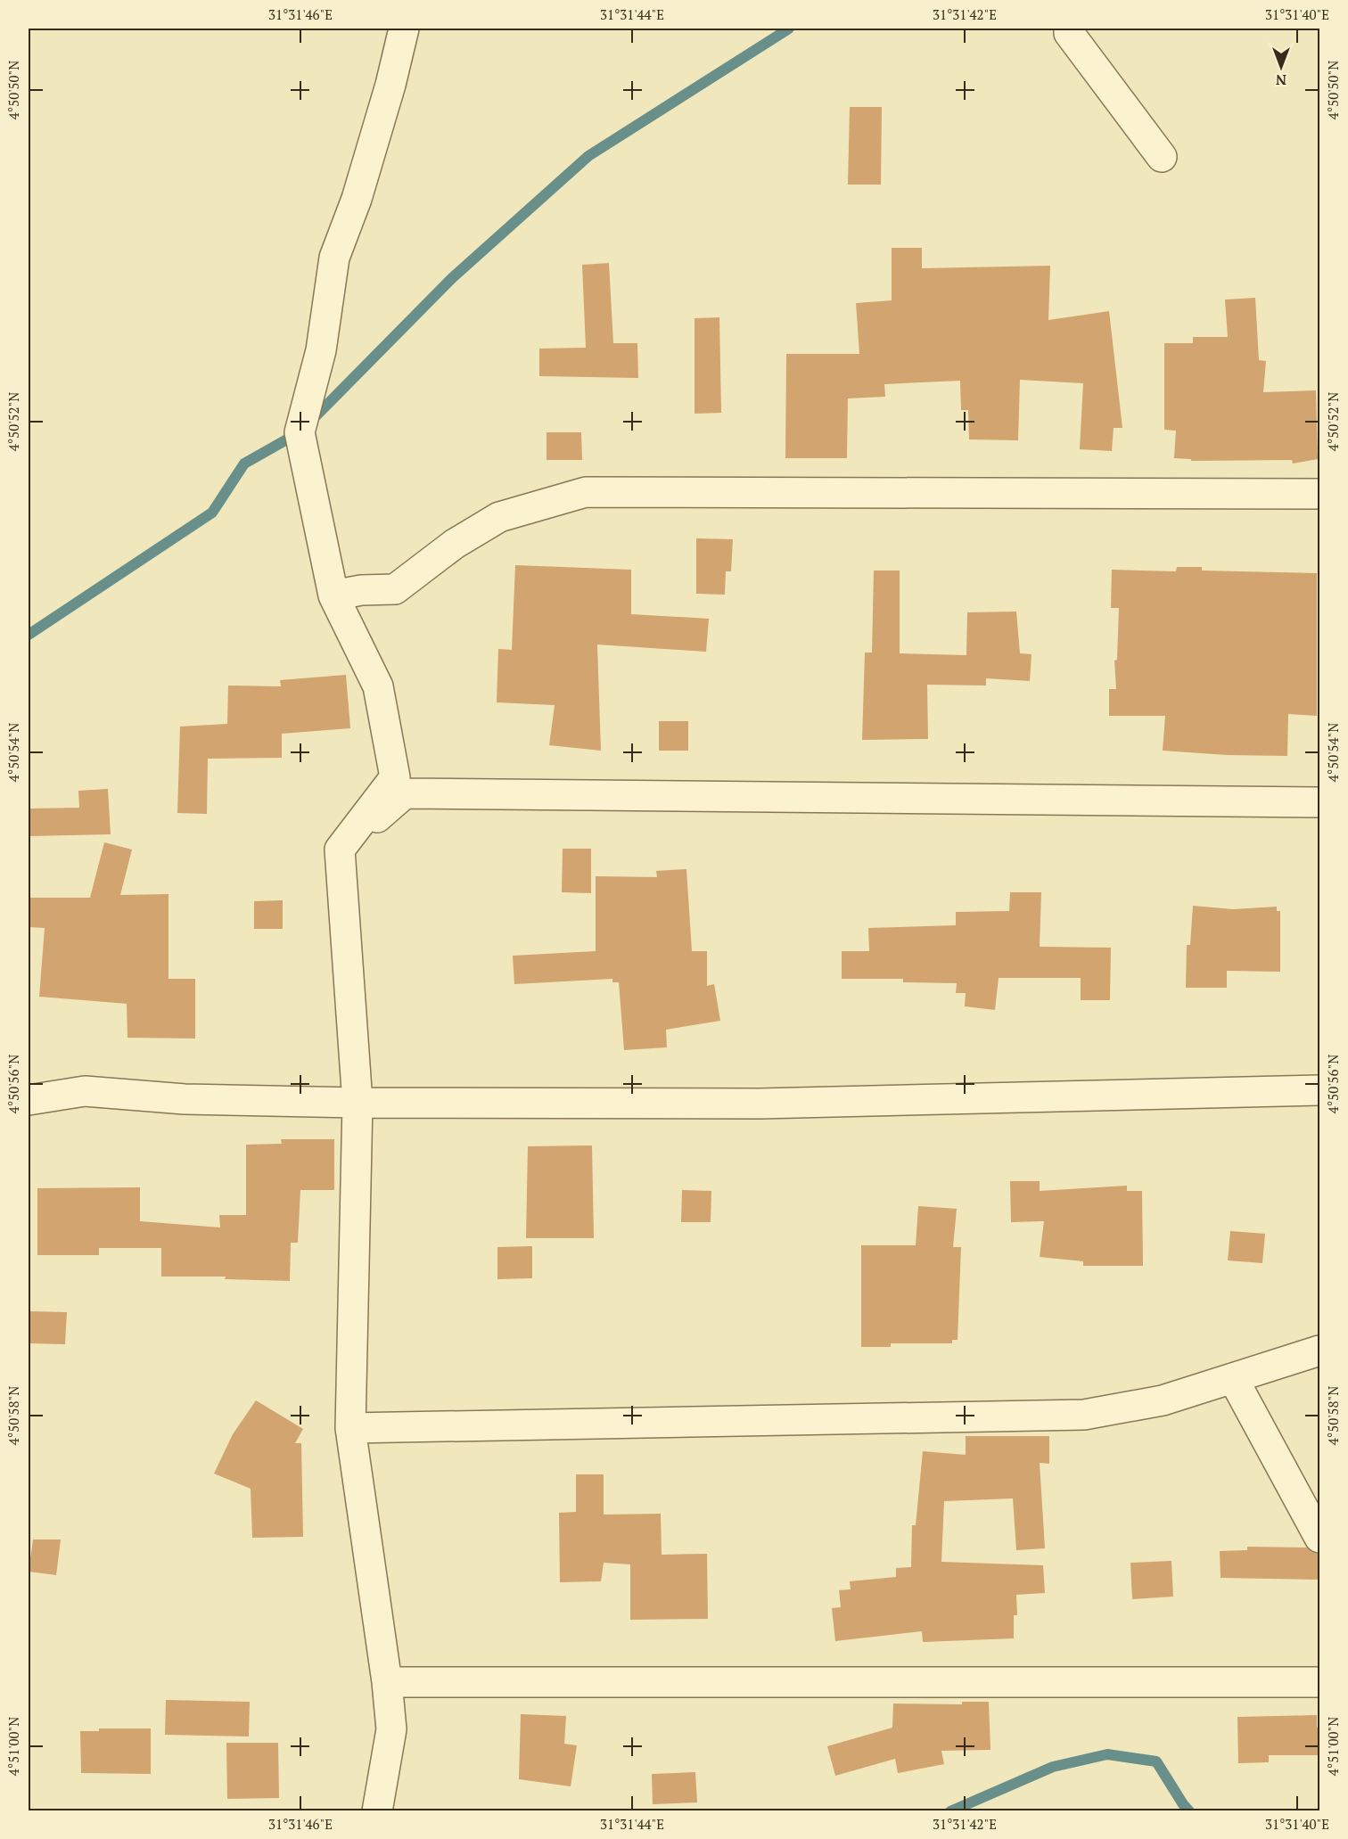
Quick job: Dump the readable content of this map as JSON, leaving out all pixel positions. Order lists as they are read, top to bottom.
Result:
{
  "north": "bottom",
  "coordinates": [
    "31°31'46\"E",
    "31°31'44\"E",
    "31°31'42\"E",
    "31°31'40\"E",
    "4°50'50\"N",
    "4°50'52\"N",
    "4°50'54\"N",
    "4°50'56\"N",
    "4°50'58\"N",
    "4°51'00\"N"
  ]
}
